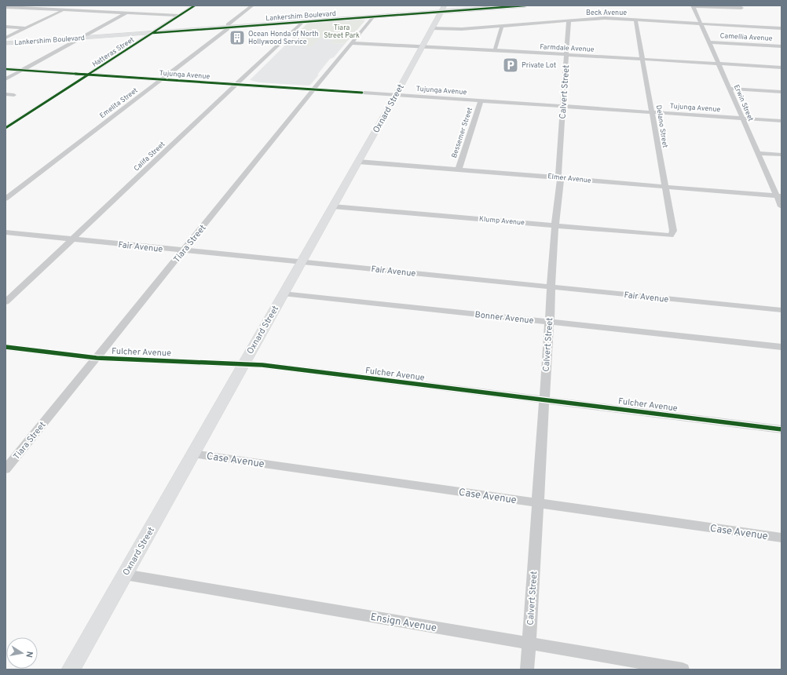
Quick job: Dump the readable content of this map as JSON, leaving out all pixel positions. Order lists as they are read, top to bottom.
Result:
{
  "streets": {
    "main road": ["Lankershim Boulevard", "Oxnard Street"],
    "street": [
      "Beck Avenue",
      "Camellia Avenue",
      "Farmdale Avenue",
      "Hatteras Street",
      "Tujunga Avenue",
      "Calvert Street",
      "Emelita Street",
      "Erwin Street",
      "Delano Street",
      "Bessemer Street",
      "Califa Street",
      "Elmer Avenue",
      "Klump Avenue",
      "Tiara Street",
      "Fair Avenue",
      "Bonner Avenue",
      "Fulcher Avenue",
      "Case Avenue",
      "Ensign Avenue"
    ]
  },
  "crossings": [
    ["Beck Avenue", "Calvert Street"],
    ["Beck Avenue", "Erwin Street"],
    ["Beck Avenue", "Oxnard Street"],
    ["Beck Avenue", "Delano Street"],
    ["Lankershim Boulevard", "Hatteras Street"],
    ["Lankershim Boulevard", "Emelita Street"],
    ["Lankershim Boulevard", "Oxnard Street"],
    ["Lankershim Boulevard", "Califa Street"],
    ["Lankershim Boulevard", "Tiara Street"],
    ["Camellia Avenue", "Erwin Street"],
    ["Farmdale Avenue", "Calvert Street"],
    ["Farmdale Avenue", "Erwin Street"],
    ["Farmdale Avenue", "Oxnard Street"],
    ["Farmdale Avenue", "Delano Street"],
    ["Farmdale Avenue", "Tiara Street"],
    ["Hatteras Street", "Tujunga Avenue"],
    ["Tujunga Avenue", "Calvert Street"],
    ["Tujunga Avenue", "Emelita Street"],
    ["Tujunga Avenue", "Erwin Street"],
    ["Tujunga Avenue", "Oxnard Street"],
    ["Tujunga Avenue", "Delano Street"],
    ["Tujunga Avenue", "Bessemer Street"],
    ["Tujunga Avenue", "Califa Street"],
    ["Tujunga Avenue", "Tiara Street"],
    ["Calvert Street", "Elmer Avenue"],
    ["Calvert Street", "Klump Avenue"],
    ["Calvert Street", "Fair Avenue"],
    ["Calvert Street", "Bonner Avenue"],
    ["Calvert Street", "Fulcher Avenue"],
    ["Calvert Street", "Case Avenue"],
    ["Calvert Street", "Ensign Avenue"],
    ["Erwin Street", "Elmer Avenue"],
    ["Oxnard Street", "Elmer Avenue"],
    ["Oxnard Street", "Klump Avenue"],
    ["Oxnard Street", "Fair Avenue"],
    ["Oxnard Street", "Bonner Avenue"],
    ["Oxnard Street", "Fulcher Avenue"],
    ["Oxnard Street", "Case Avenue"],
    ["Oxnard Street", "Ensign Avenue"],
    ["Delano Street", "Elmer Avenue"],
    ["Delano Street", "Klump Avenue"],
    ["Bessemer Street", "Elmer Avenue"],
    ["Califa Street", "Fair Avenue"],
    ["Tiara Street", "Fair Avenue"],
    ["Tiara Street", "Fulcher Avenue"]
  ],
  "parks": ["Tiara Street Park"],
  "places": {
    "building": ["Ocean Honda of North Hollywood Service"],
    "parking": ["Private Lot"]
  },
  "north": "right"
}
